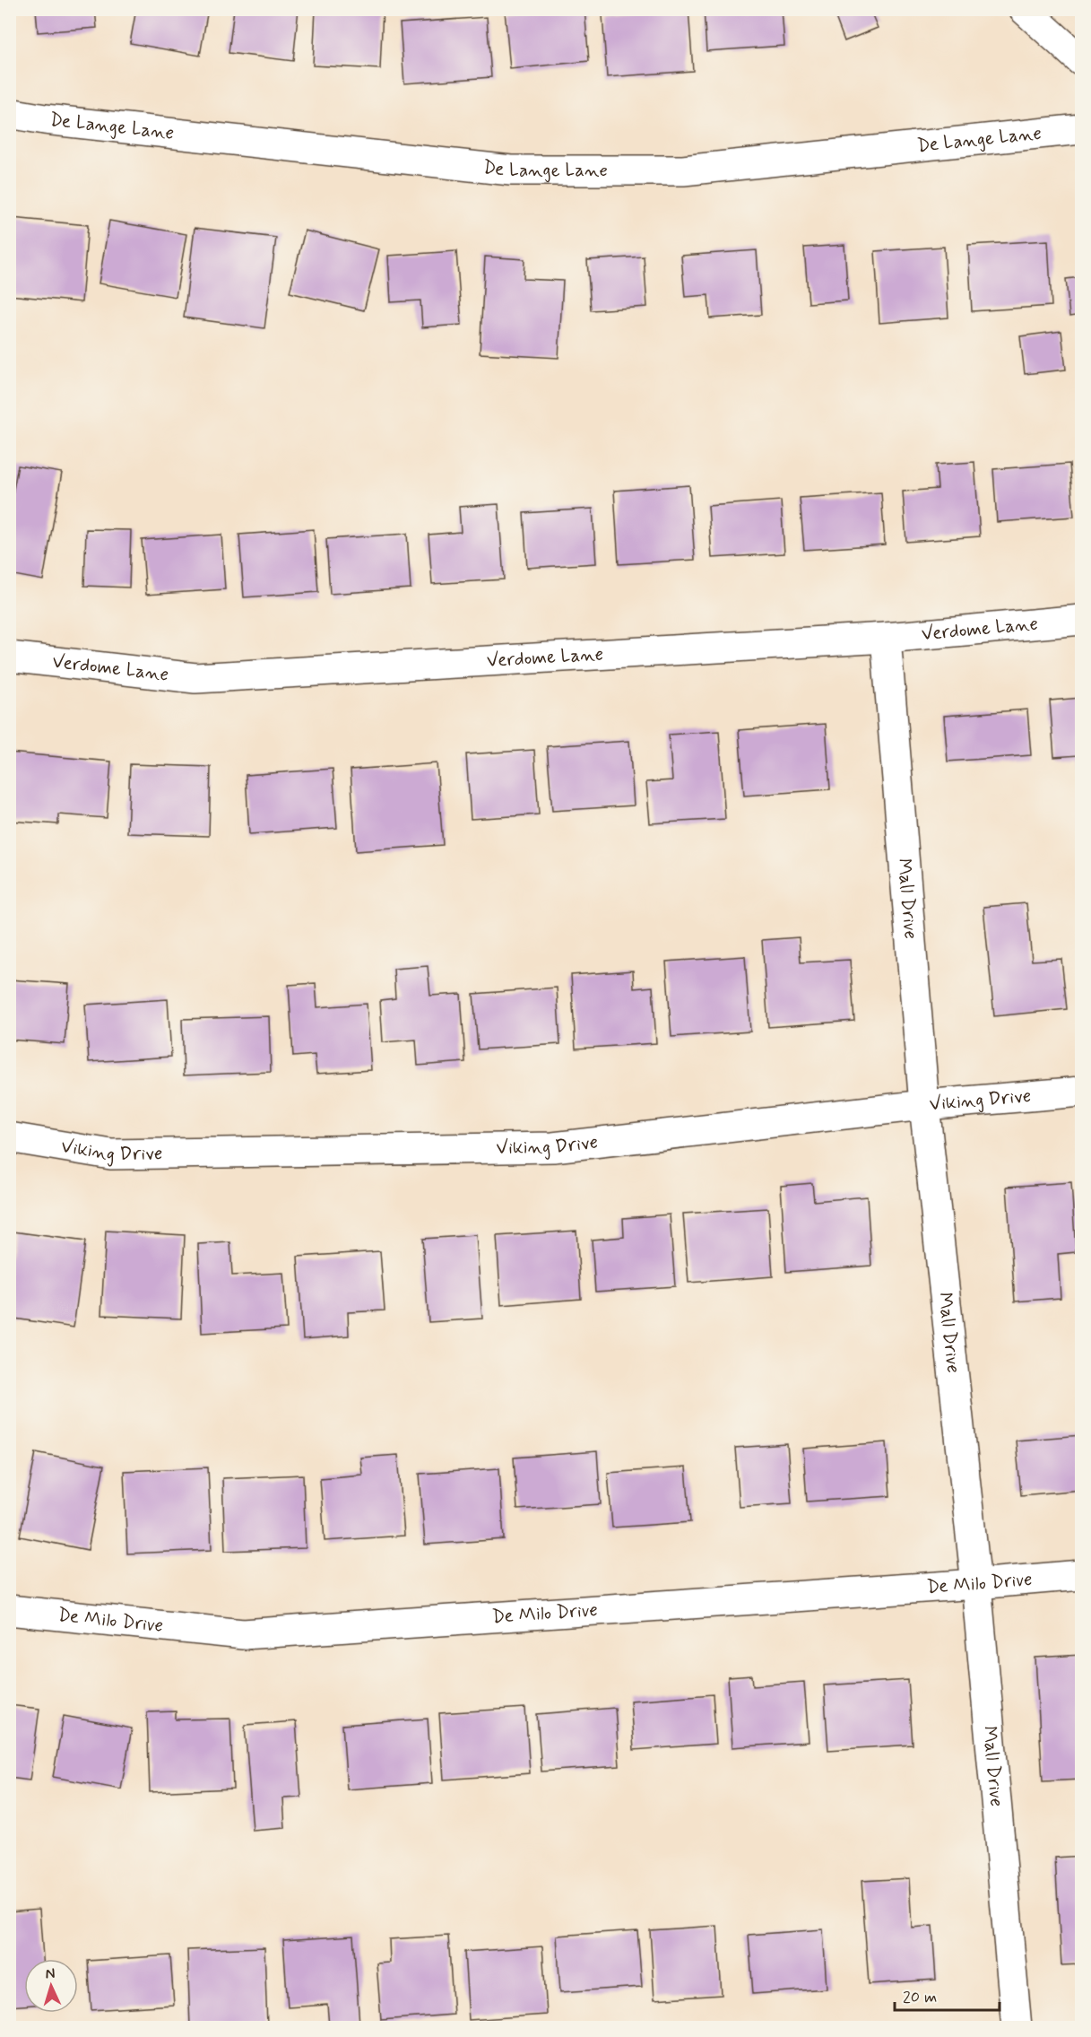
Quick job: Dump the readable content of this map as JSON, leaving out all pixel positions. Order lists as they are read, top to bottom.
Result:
{
  "streets": {
    "street": [
      "De Lange Lane",
      "Verdome Lane",
      "Mall Drive",
      "Viking Drive",
      "De Milo Drive"
    ]
  },
  "crossings": [
    ["Verdome Lane", "Mall Drive"],
    ["Mall Drive", "Viking Drive"],
    ["Mall Drive", "De Milo Drive"]
  ],
  "scale_bar": "20 m",
  "north": "top"
}
